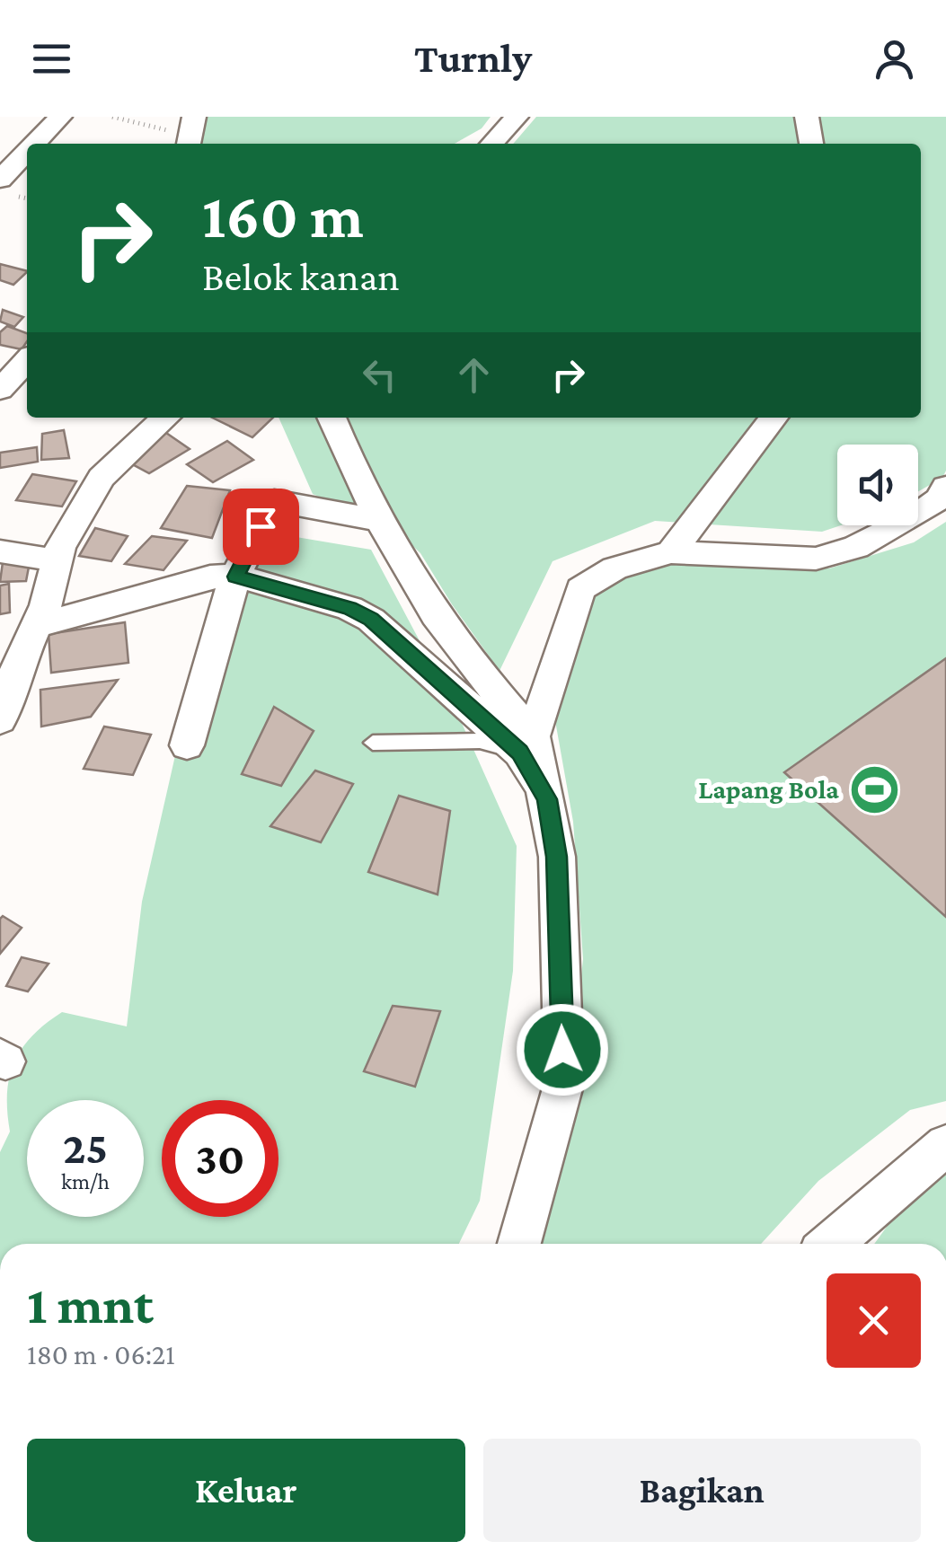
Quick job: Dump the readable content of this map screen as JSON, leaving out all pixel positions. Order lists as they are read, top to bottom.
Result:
{
  "places": {
    "sports": ["Lapang Bola"]
  },
  "page": {
    "header": "Turnly",
    "turn": ["160 m", "Belok kanan"],
    "speed": "25 km/h",
    "limit": "30",
    "heading": ["1 mnt", "180 m · 06:21"],
    "buttons": ["Keluar", "Bagikan"]
  }
}
